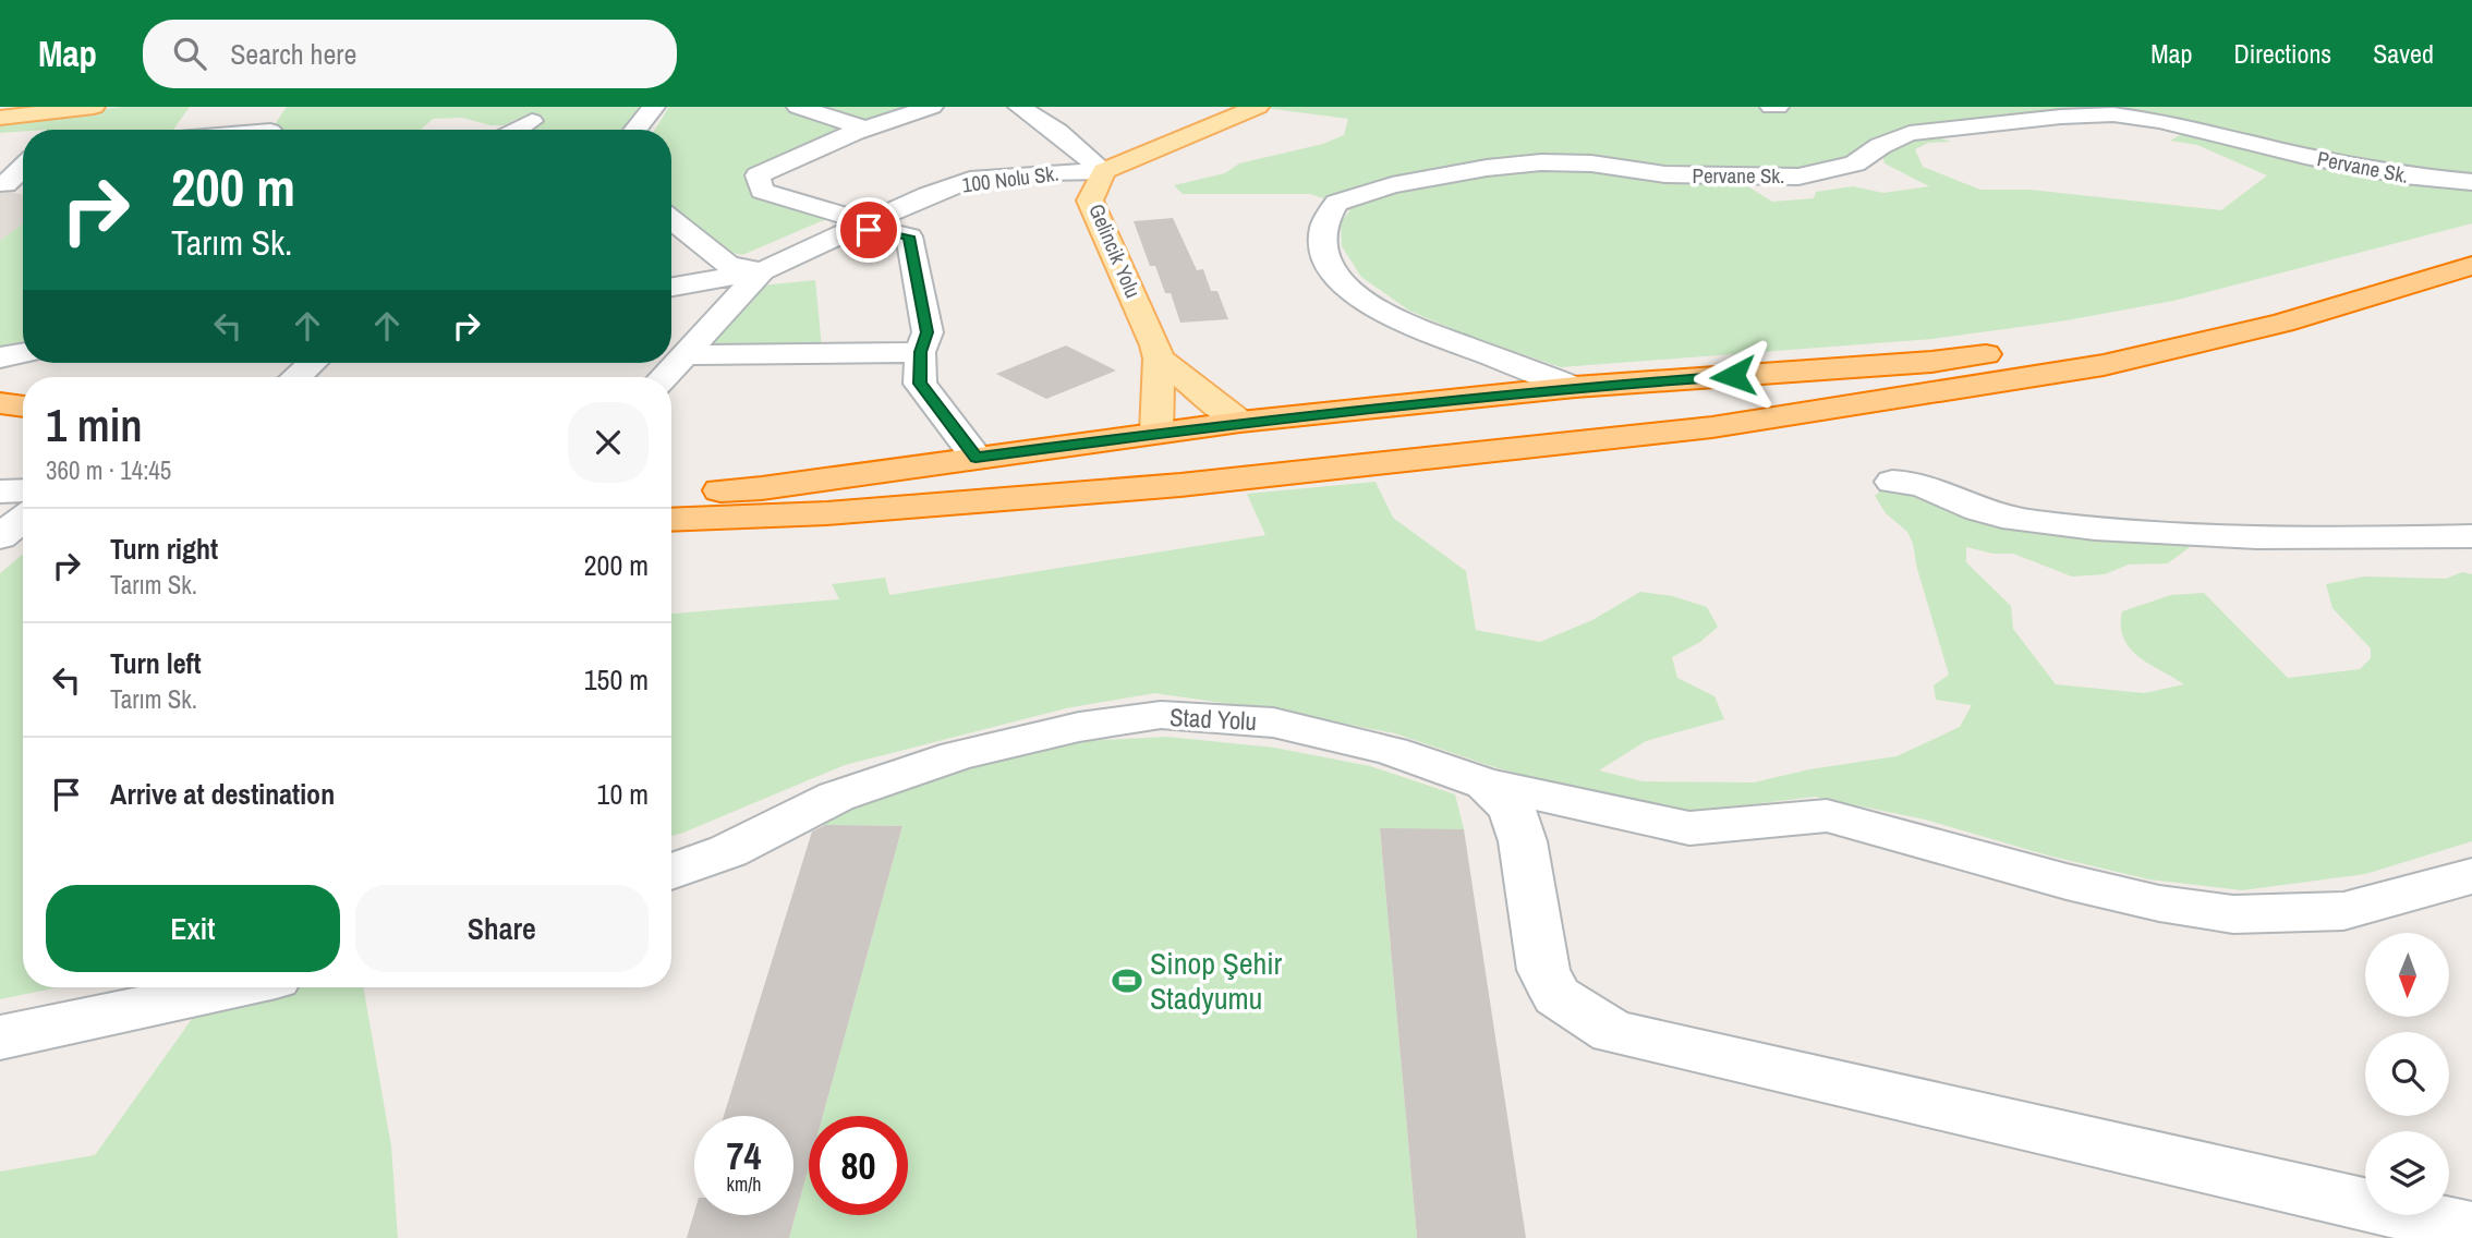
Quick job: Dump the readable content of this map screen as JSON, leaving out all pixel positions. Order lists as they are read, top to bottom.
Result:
{
  "streets": {
    "main road": ["Gelincik Yolu"],
    "street": ["Pervane Sk.", "100 Nolu Sk.", "Stad Yolu"]
  },
  "crossings": [
    ["100 Nolu Sk.", "Gelincik Yolu"]
  ],
  "places": {
    "sports": ["Sinop Şehir Stadyumu"]
  },
  "north": "bottom",
  "page": {
    "header": "Map",
    "search": "Search here",
    "nav": ["Map", "Directions", "Saved"],
    "turn": ["200 m", "Tarım Sk."],
    "heading": ["1 min", "360 m · 14:45"],
    "list": [
      {
        "name": "Turn right",
        "note": "Tarım Sk.",
        "value": "200 m"
      },
      {
        "name": "Turn left",
        "note": "Tarım Sk.",
        "value": "150 m"
      },
      {
        "name": "Arrive at destination",
        "value": "10 m"
      }
    ],
    "buttons": ["Exit", "Share"],
    "speed": "74 km/h",
    "limit": "80"
  }
}
